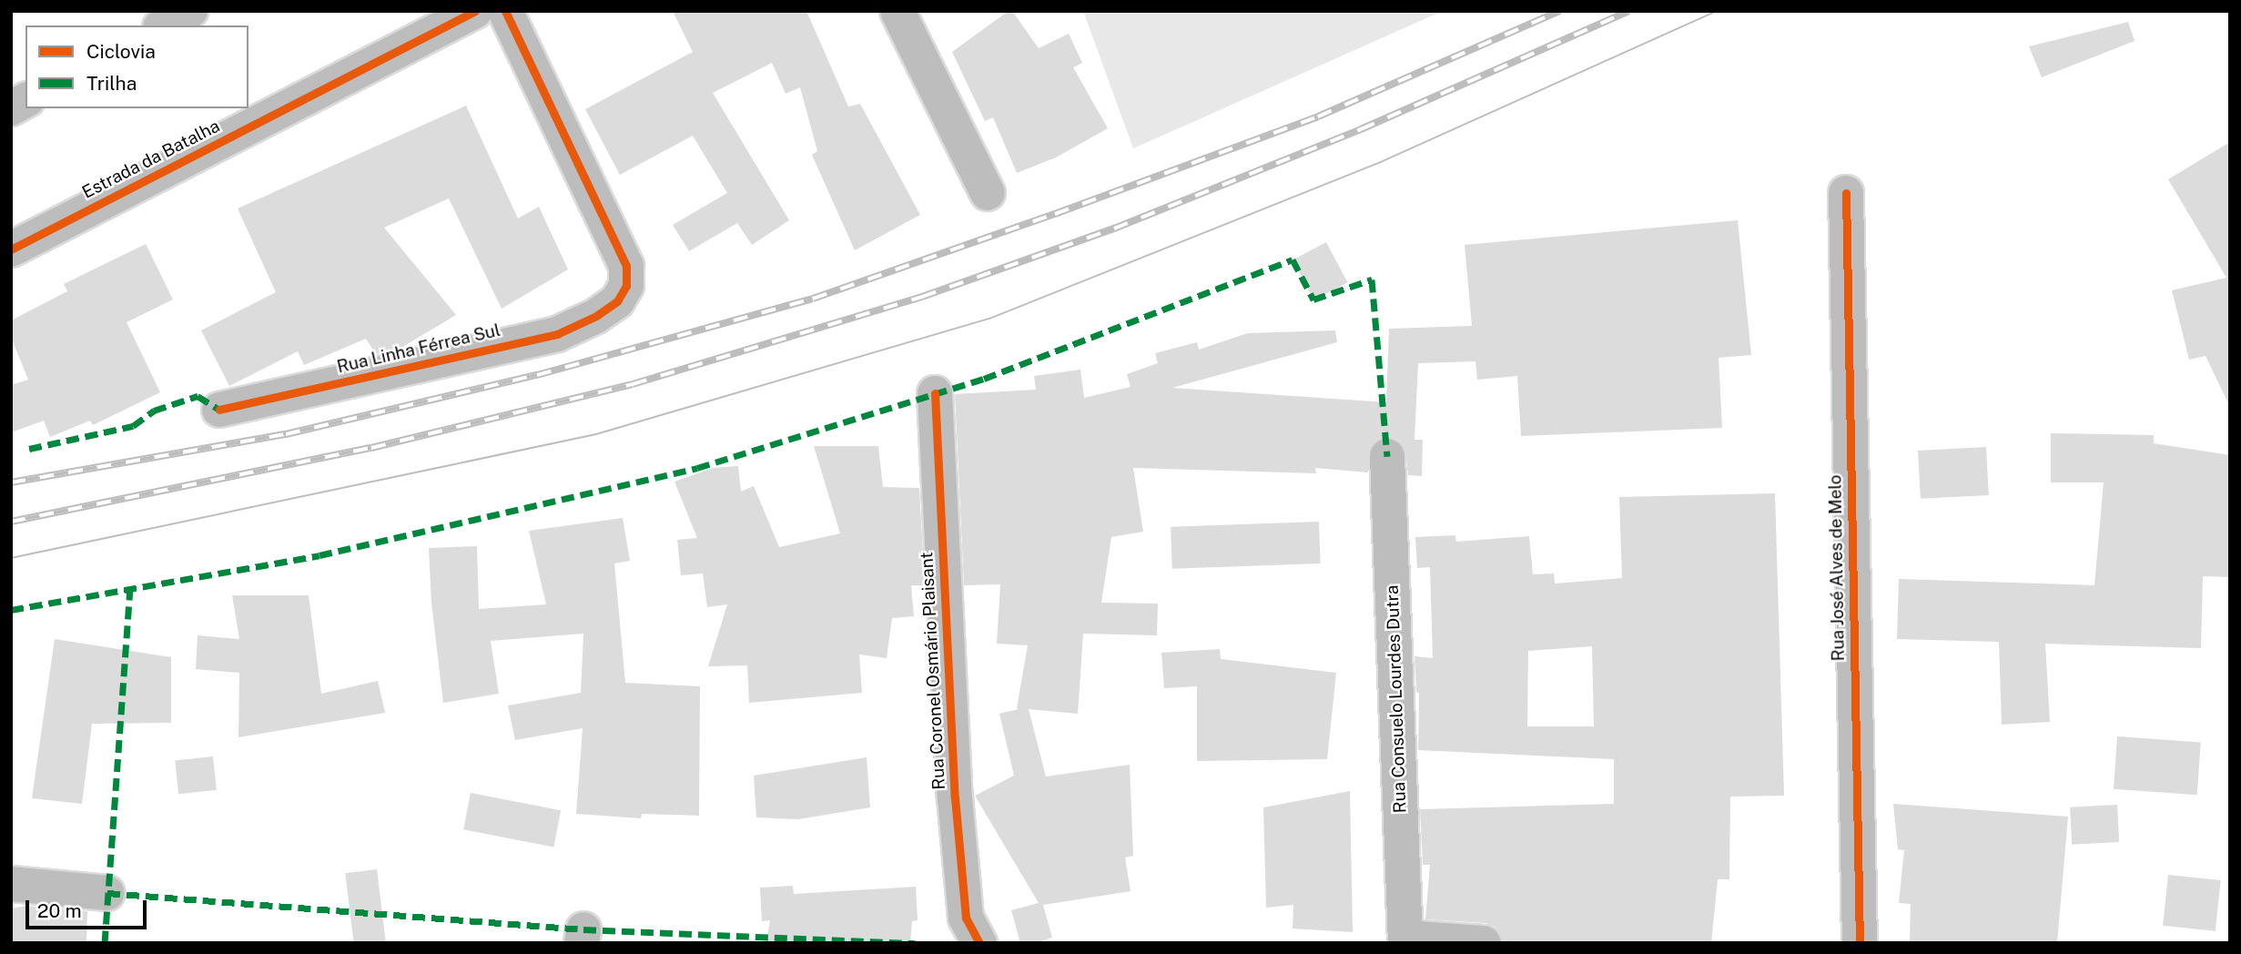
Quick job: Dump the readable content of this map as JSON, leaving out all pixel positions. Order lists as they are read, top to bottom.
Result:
{
  "streets": {
    "main road": [
      "Estrada da Batalha",
      "Rua Linha Férrea Sul",
      "Rua José Alves de Melo",
      "Rua Coronel Osmário Plaisant",
      "Rua Consuelo Lourdes Dutra"
    ]
  },
  "legend": ["Ciclovia", "Trilha"],
  "scale_bar": "20 m"
}
